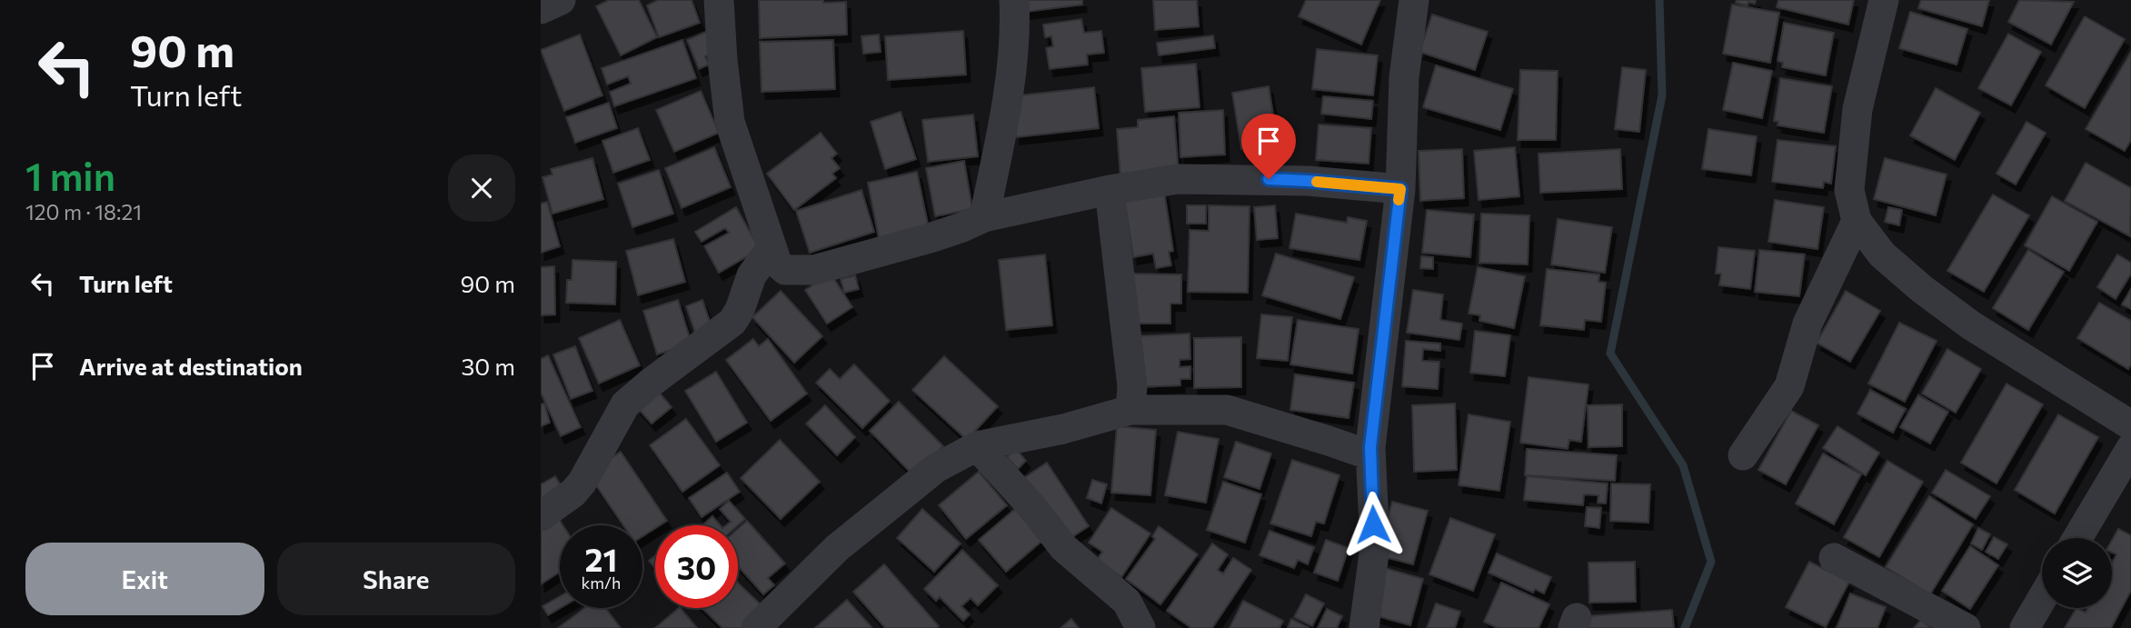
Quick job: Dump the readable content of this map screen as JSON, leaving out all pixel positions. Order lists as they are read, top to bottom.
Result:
{
  "page": {
    "turn": ["90 m", "Turn left"],
    "heading": ["1 min", "120 m · 18:21"],
    "list": [
      {
        "name": "Turn left",
        "value": "90 m"
      },
      {
        "name": "Arrive at destination",
        "value": "30 m"
      }
    ],
    "speed": "21 km/h",
    "limit": "30",
    "buttons": ["Exit", "Share"]
  }
}
